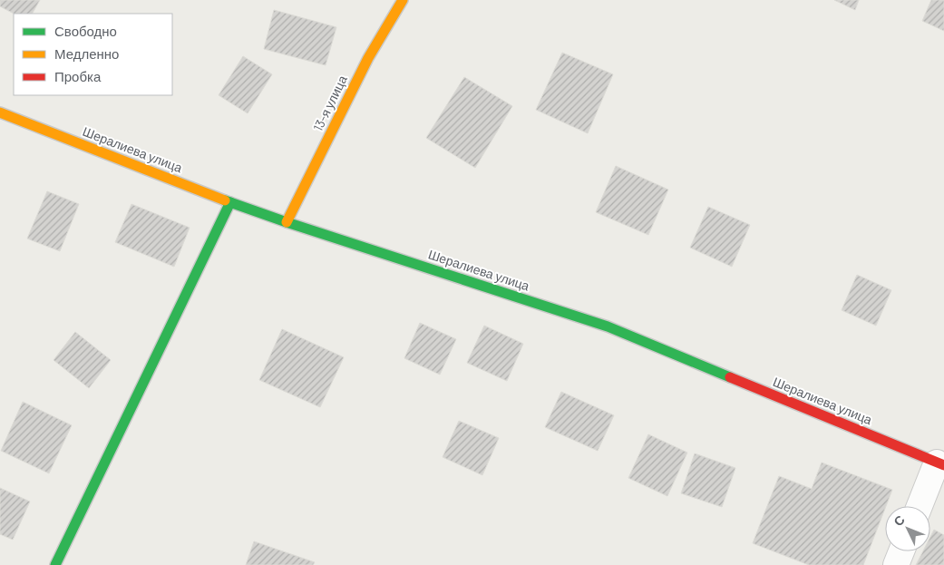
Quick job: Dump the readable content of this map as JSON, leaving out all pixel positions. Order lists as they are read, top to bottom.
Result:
{
  "streets": {
    "street": ["13-я улица", "Шералиева улица"]
  },
  "crossings": [
    ["13-я улица", "Шералиева улица"]
  ],
  "legend": ["Свободно", "Медленно", "Пробка"],
  "north": "top left"
}
